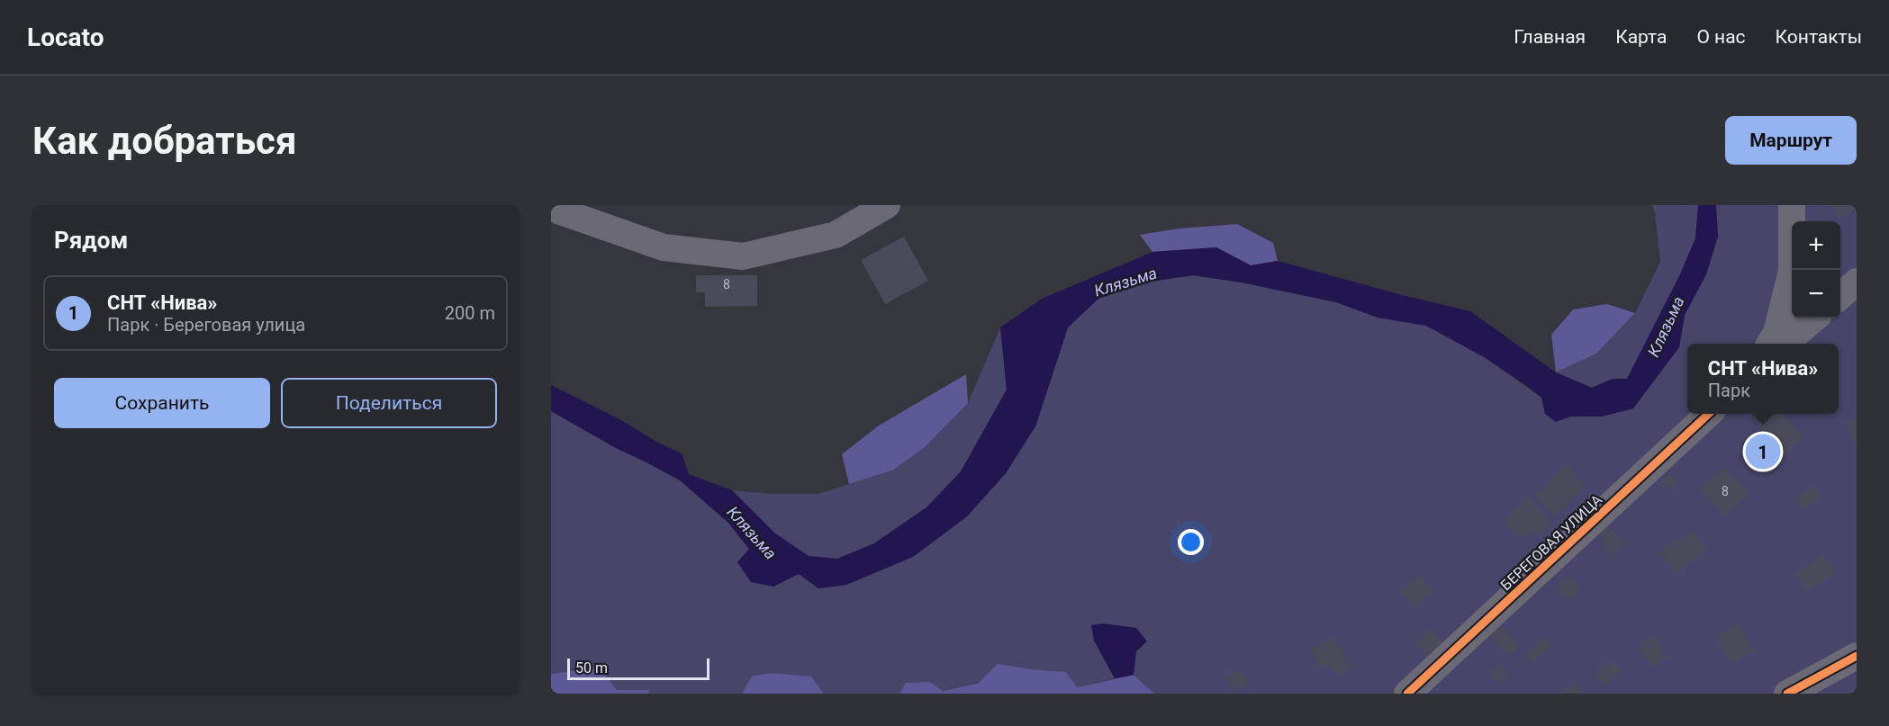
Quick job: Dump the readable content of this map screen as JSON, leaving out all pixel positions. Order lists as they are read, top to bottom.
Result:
{
  "streets": {
    "street": ["БЕРЕГОВАЯ УЛИЦА"]
  },
  "water": ["Клязьма"],
  "house_numbers": ["8", "8"],
  "scale_bar": "50 m",
  "page": {
    "header": "Locato",
    "nav": [
      "Главная",
      "Карта",
      "О нас",
      "Контакты"
    ],
    "buttons": [
      "Маршрут",
      ["Сохранить", "Поделиться"]
    ],
    "title": "Как добраться",
    "heading": "Рядом",
    "map_buttons": ["+", "−"],
    "list": [
      {
        "mark": "1",
        "name": "СНТ «Нива»",
        "note": "Парк · Береговая улица",
        "value": "200 m"
      }
    ],
    "popup": ["СНТ «Нива»", "Парк"],
    "pins": "1",
    "scale": "50 m"
  }
}
